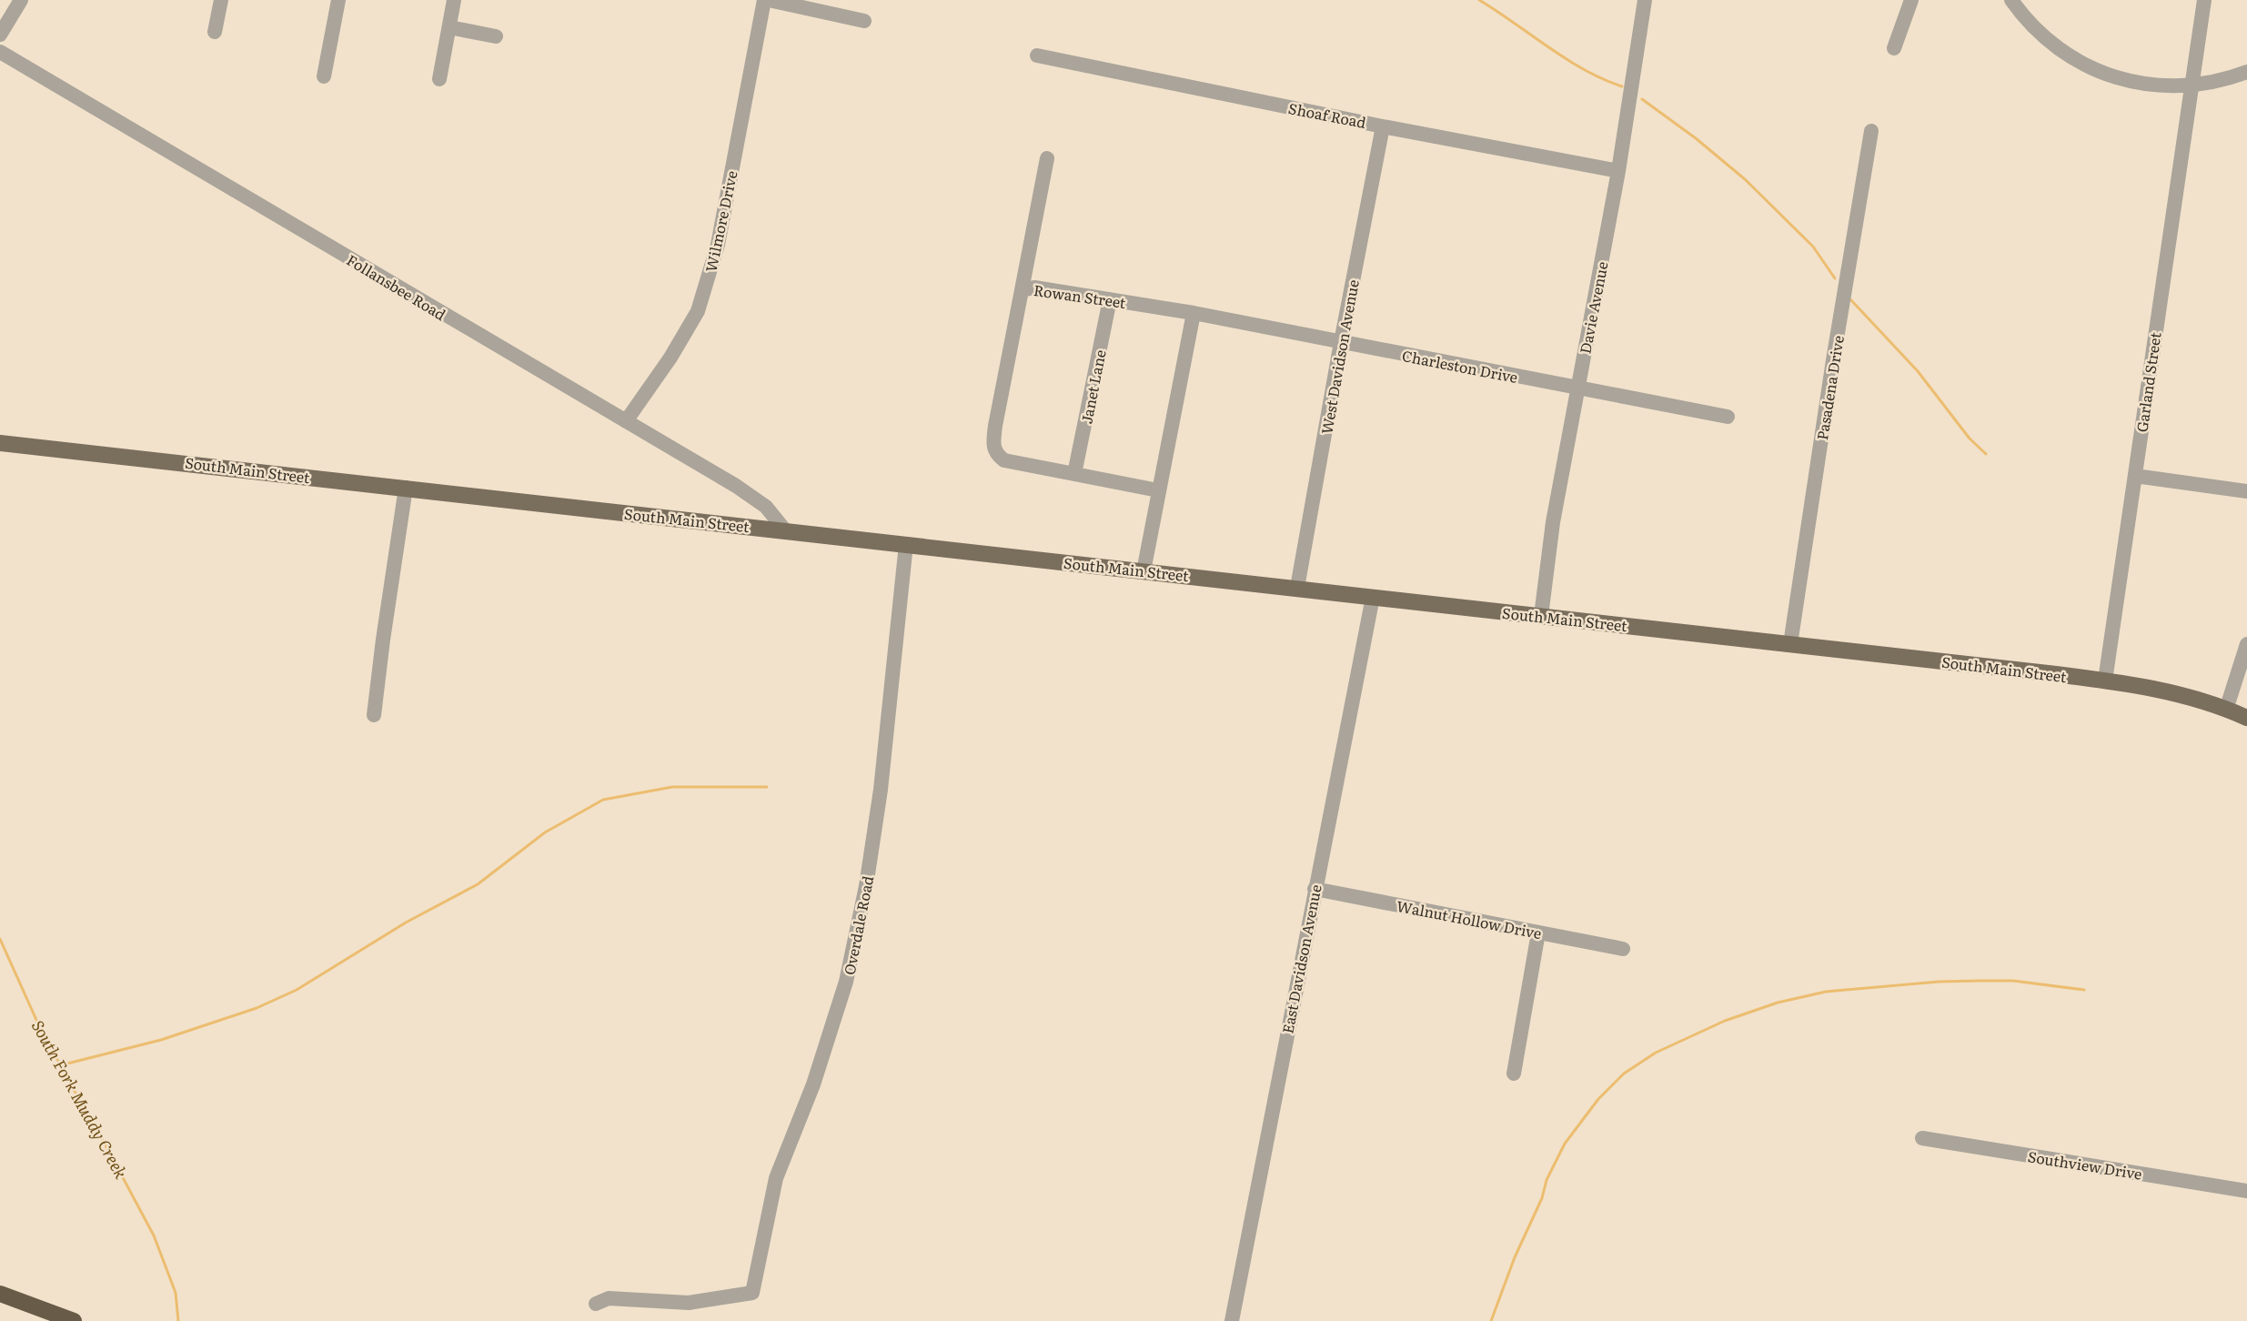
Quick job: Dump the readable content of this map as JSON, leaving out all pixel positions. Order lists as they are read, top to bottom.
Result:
{
  "streets": {
    "main road": ["South Main Street"],
    "street": [
      "Shoaf Road",
      "Wilmore Drive",
      "Follansbee Road",
      "Rowan Street",
      "Davie Avenue",
      "West Davidson Avenue",
      "Charleston Drive",
      "Garland Street",
      "Janet Lane",
      "Pasadena Drive",
      "Walnut Hollow Drive",
      "Overdale Road",
      "East Davidson Avenue",
      "Southview Drive"
    ]
  },
  "crossings": [
    ["Shoaf Road", "Davie Avenue"],
    ["Shoaf Road", "West Davidson Avenue"],
    ["Wilmore Drive", "Follansbee Road"],
    ["Follansbee Road", "South Main Street"],
    ["Rowan Street", "Charleston Drive"],
    ["Rowan Street", "Janet Lane"],
    ["Davie Avenue", "Charleston Drive"],
    ["Davie Avenue", "South Main Street"],
    ["West Davidson Avenue", "Charleston Drive"],
    ["West Davidson Avenue", "South Main Street"],
    ["Garland Street", "South Main Street"],
    ["Pasadena Drive", "South Main Street"],
    ["South Main Street", "Overdale Road"],
    ["South Main Street", "East Davidson Avenue"],
    ["Walnut Hollow Drive", "East Davidson Avenue"]
  ],
  "water": ["South Fork Muddy Creek"]
}
